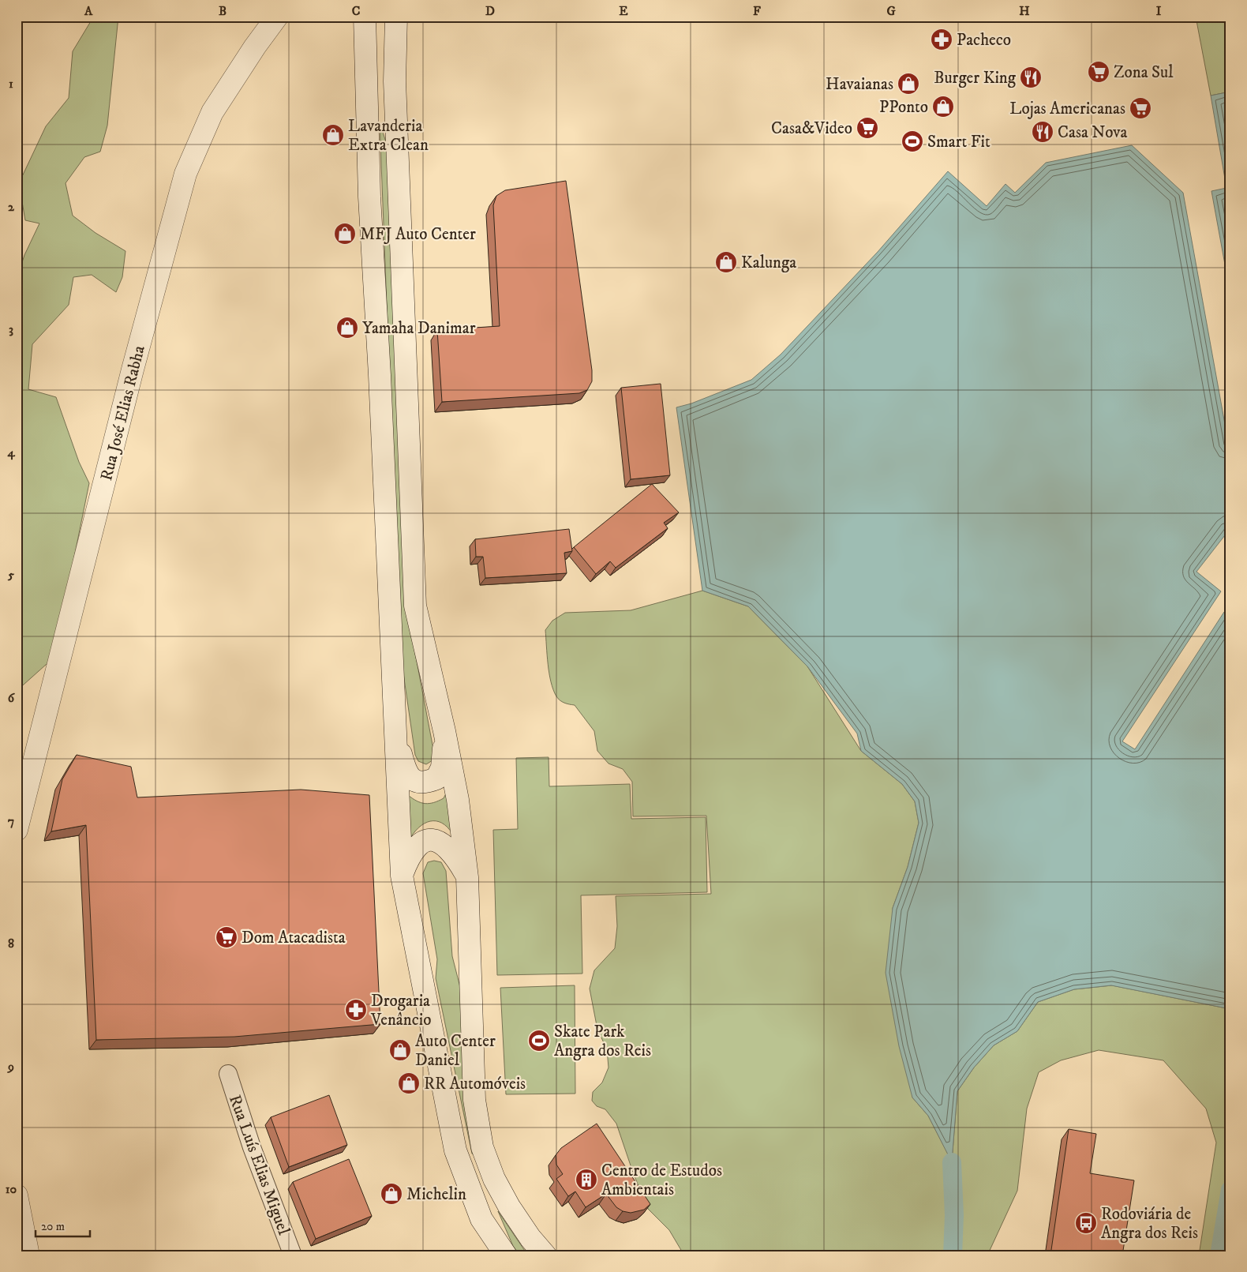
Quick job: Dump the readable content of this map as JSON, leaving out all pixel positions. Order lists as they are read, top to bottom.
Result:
{
  "streets": {
    "main road": ["Rua José Elias Rabha"],
    "street": ["Rua Luís Elias Miguel"]
  },
  "places": {
    "pharmacy": ["Pacheco", "Drogaria Venâncio"],
    "supermarket": [
      "Zona Sul",
      "Lojas Americanas",
      "Casa&Video",
      "Dom Atacadista"
    ],
    "restaurant": ["Burger King", "Casa Nova"],
    "shop": [
      "Havaianas",
      "PPonto",
      "Lavanderia Extra Clean",
      "MFJ Auto Center",
      "Kalunga",
      "Yamaha Danimar",
      "Auto Center Daniel",
      "RR Automóveis",
      "Michelin"
    ],
    "sports": ["Smart Fit", "Skate Park Angra dos Reis"],
    "building": ["Centro de Estudos Ambientais"],
    "bus stop": ["Rodoviária de Angra dos Reis"]
  },
  "scale_bar": "20 m",
  "grid": {
    "columns": [
      "A",
      "B",
      "C",
      "D",
      "E",
      "F",
      "G",
      "H",
      "I"
    ],
    "rows": [
      "1",
      "2",
      "3",
      "4",
      "5",
      "6",
      "7",
      "8",
      "9",
      "10"
    ]
  }
}
